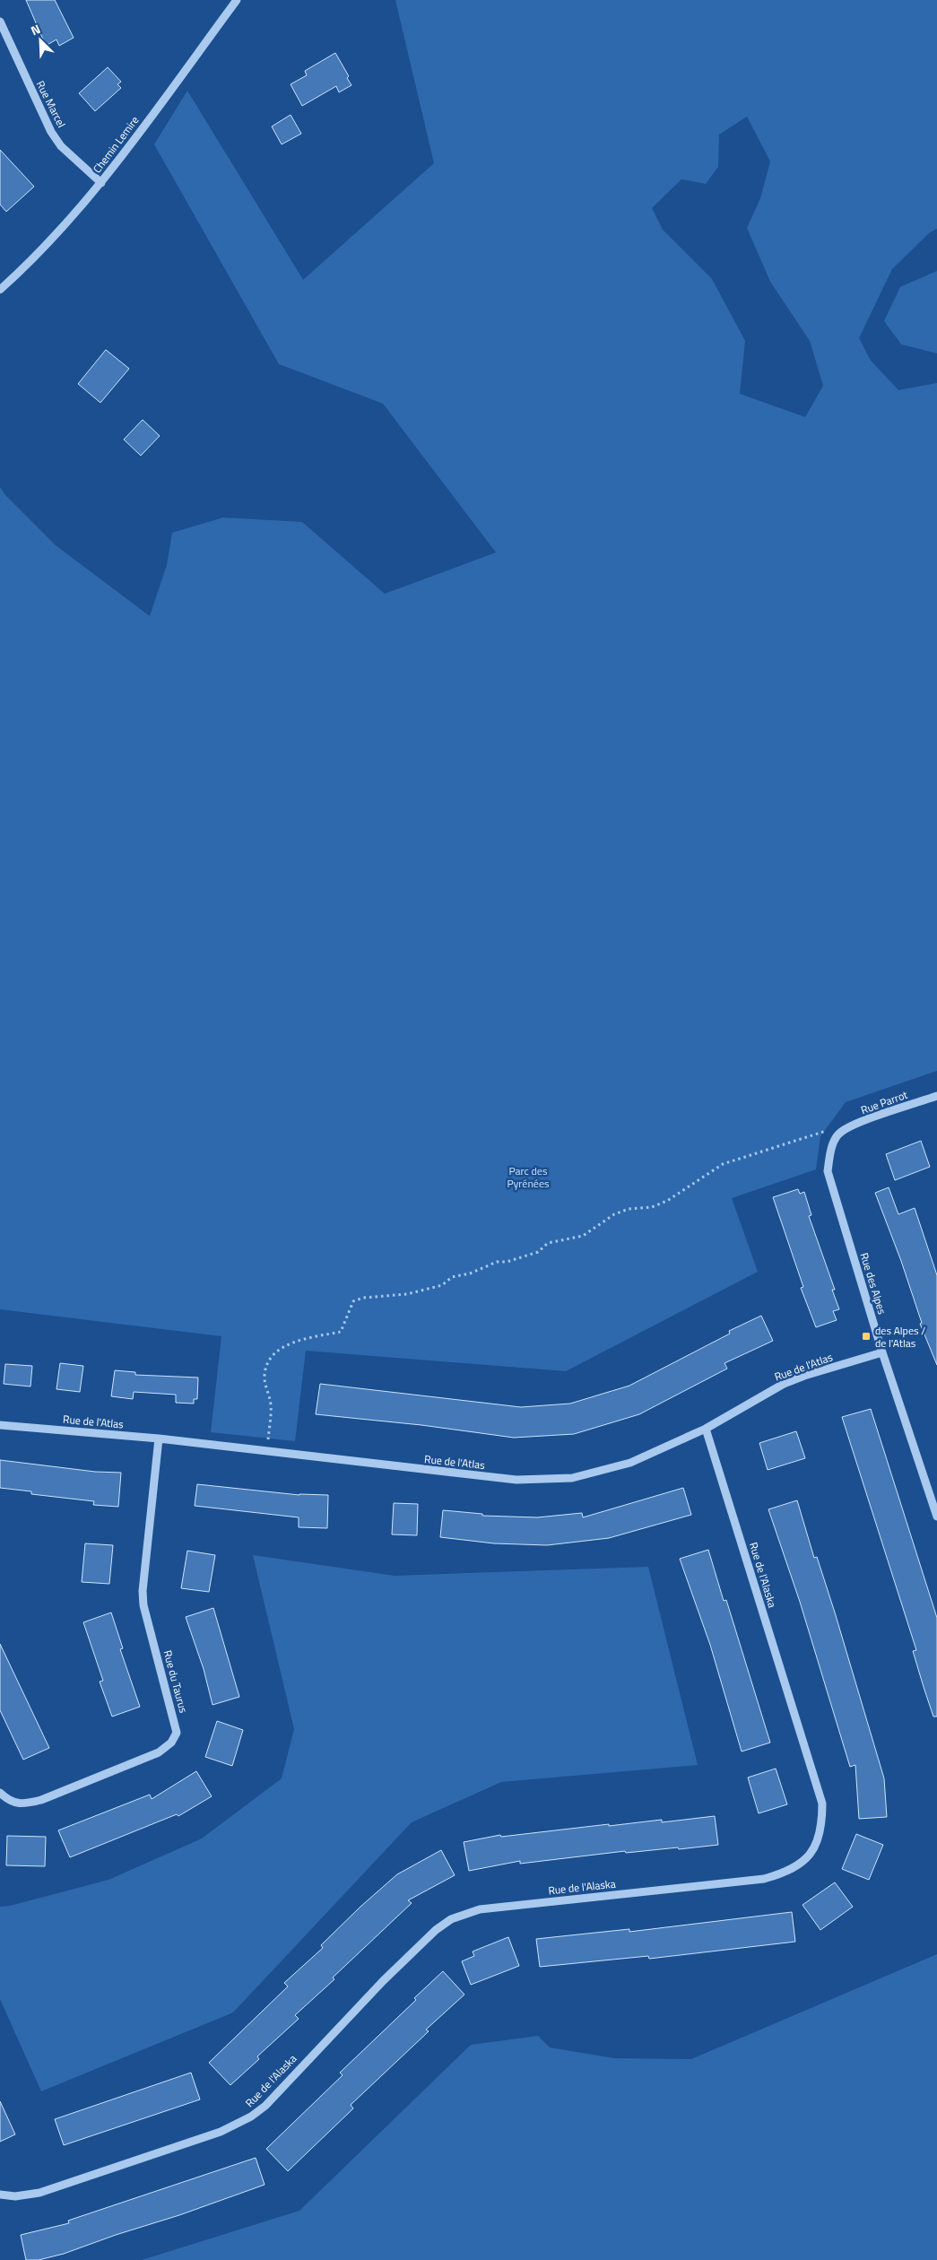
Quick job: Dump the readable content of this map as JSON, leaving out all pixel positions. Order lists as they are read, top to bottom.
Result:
{
  "streets": {
    "street": [
      "Rue Marcel",
      "Chemin Lemire",
      "Rue Parrot",
      "Rue des Alpes",
      "Rue de l'Atlas",
      "Rue de l'Alaska",
      "Rue du Taurus"
    ]
  },
  "crossings": [
    ["Rue Marcel", "Chemin Lemire"],
    ["Rue Parrot", "Rue des Alpes"],
    ["Rue des Alpes", "Rue de l'Atlas"],
    ["Rue de l'Atlas", "Rue de l'Alaska"],
    ["Rue de l'Atlas", "Rue du Taurus"]
  ],
  "parks": ["Parc des Pyrénées"],
  "places": {
    "transit": ["des Alpes / de l'Atlas"]
  },
  "north": "top left"
}
